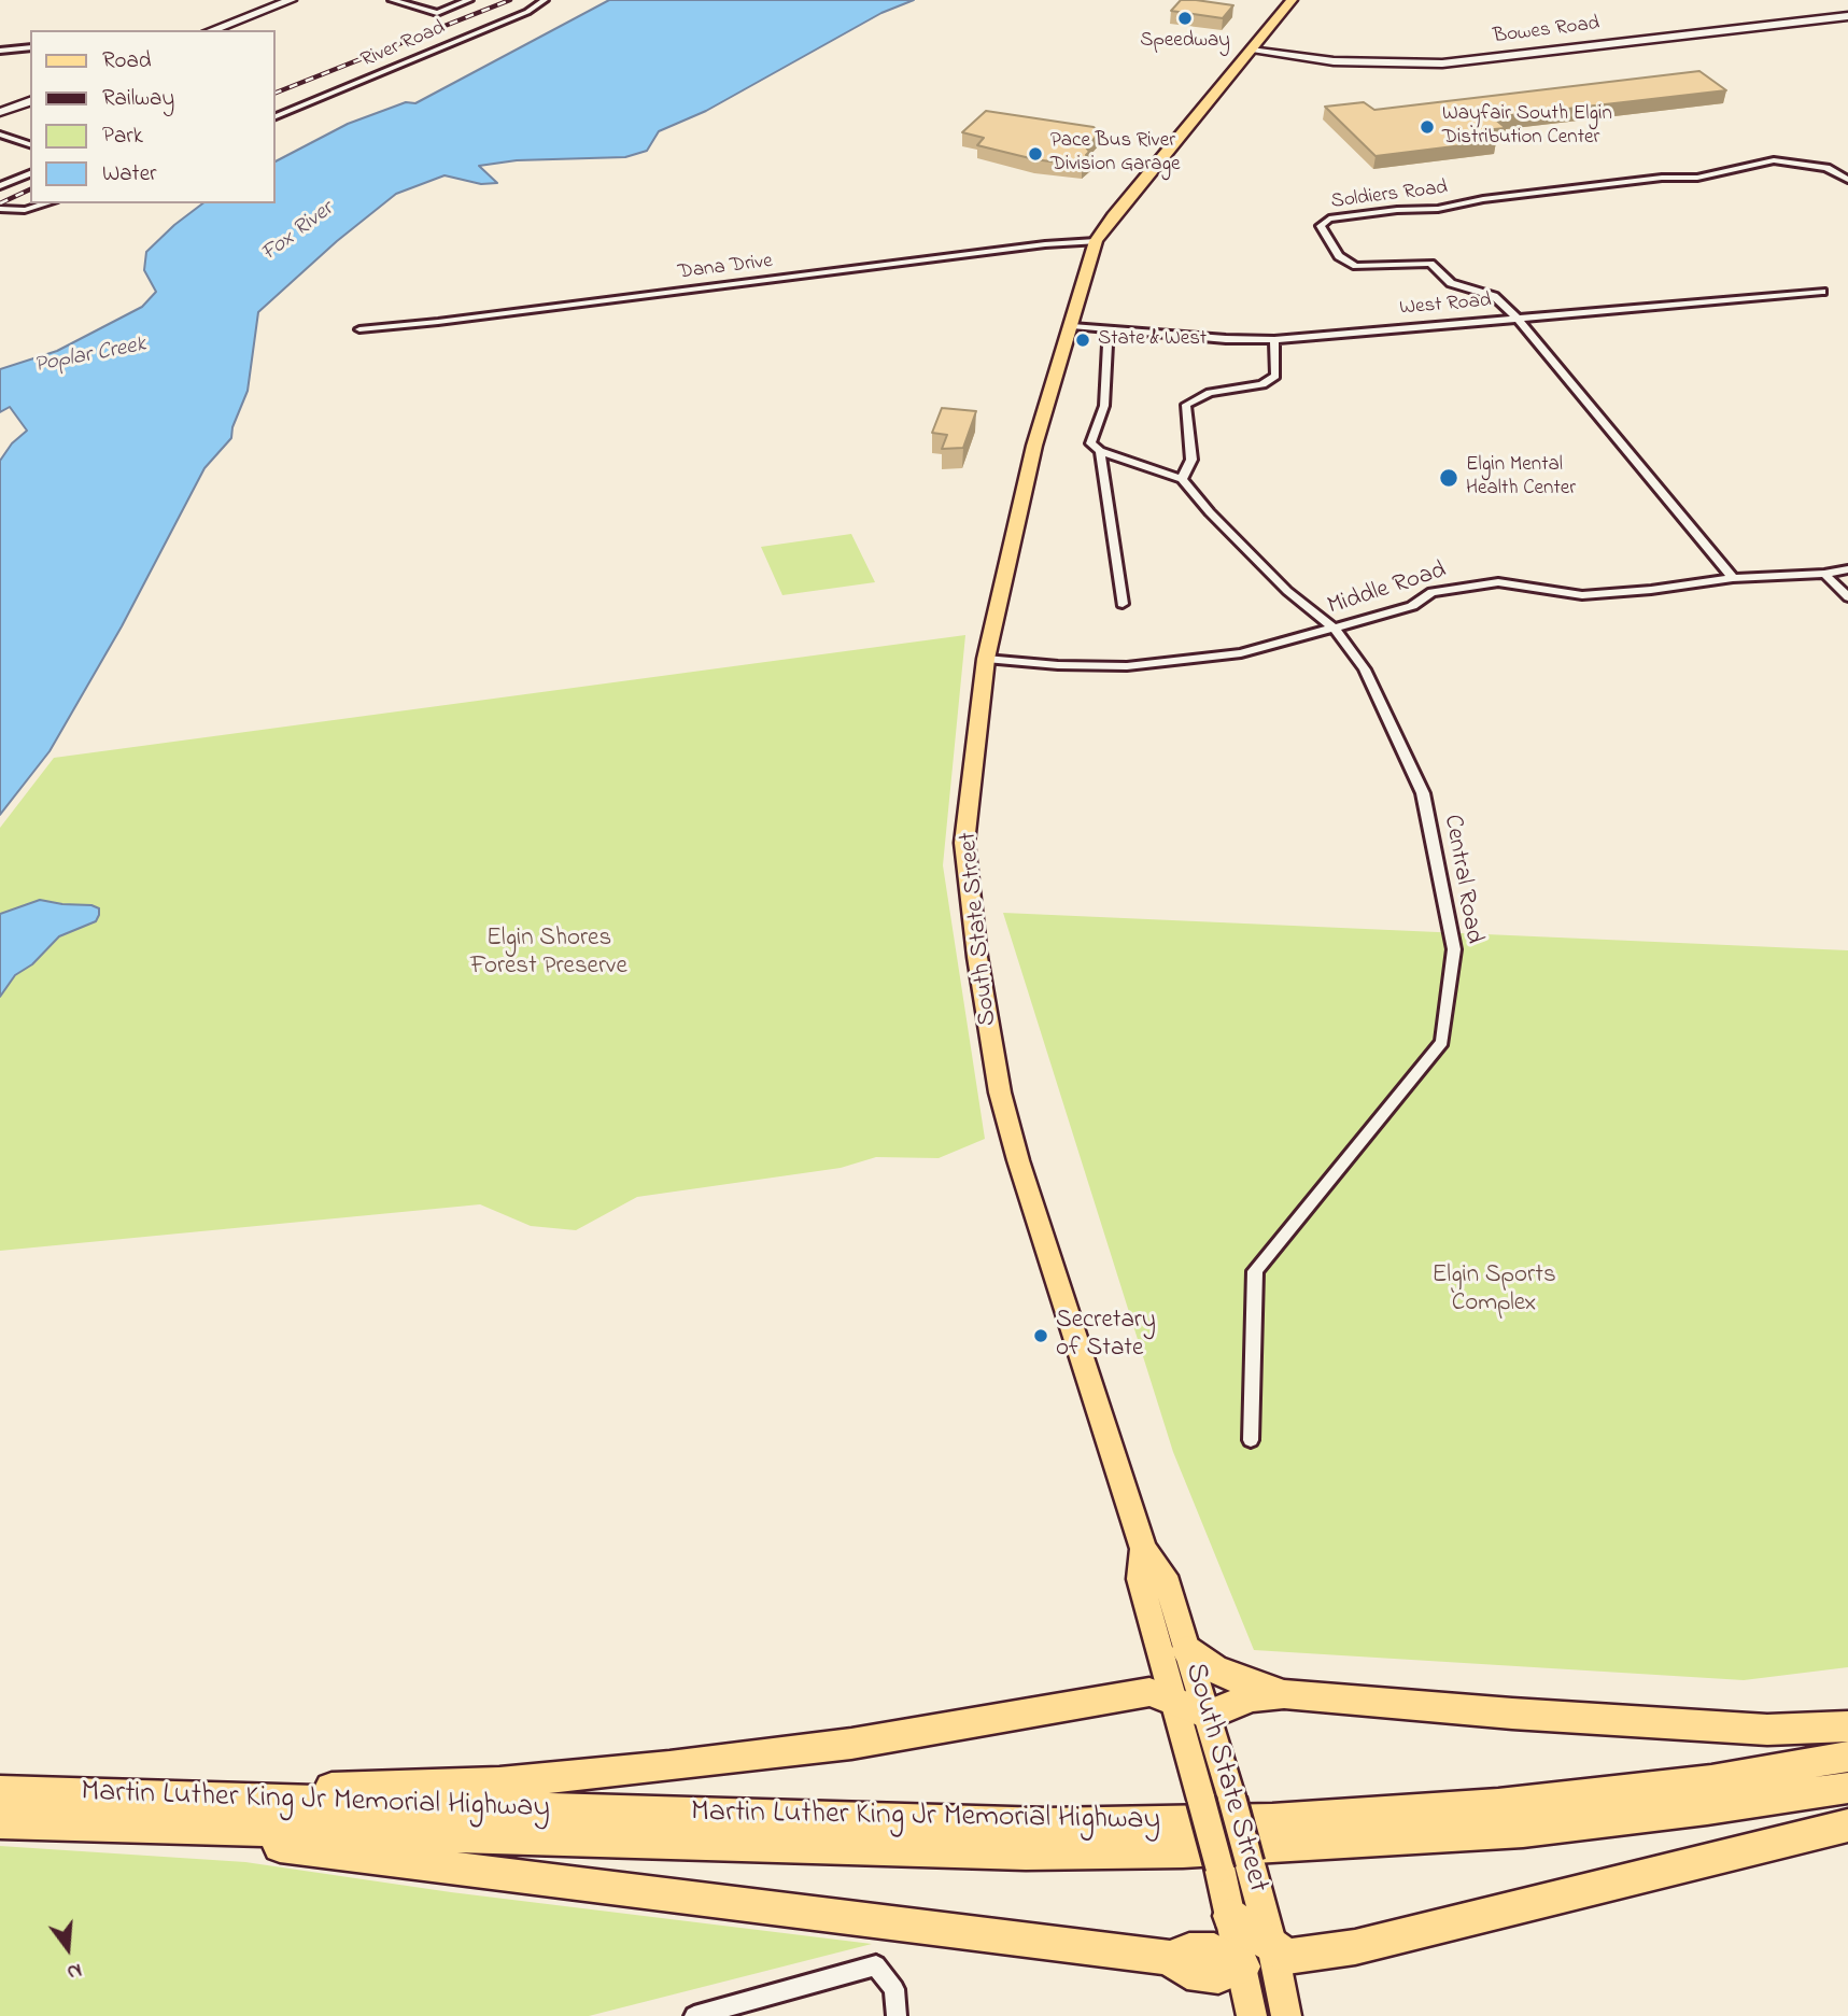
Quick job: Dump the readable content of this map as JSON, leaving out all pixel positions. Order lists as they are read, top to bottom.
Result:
{
  "streets": {
    "highway": ["Martin Luther King Jr Memorial Highway"],
    "main road": ["South State Street"],
    "street": [
      "Bowes Road",
      "River Road",
      "Soldiers Road",
      "Dana Drive",
      "West Road",
      "Middle Road",
      "Central Road"
    ]
  },
  "crossings": [
    ["Bowes Road", "South State Street"],
    ["Soldiers Road", "West Road"],
    ["Soldiers Road", "Middle Road"],
    ["Dana Drive", "South State Street"],
    ["West Road", "South State Street"],
    ["Middle Road", "Central Road"],
    ["Middle Road", "South State Street"]
  ],
  "water": ["Fox River", "Poplar Creek"],
  "parks": ["Elgin Shores Forest Preserve", "Elgin Sports Complex"],
  "places": [
    "Speedway",
    "Wayfair South Elgin Distribution Center",
    "Pace Bus River Division Garage",
    "State & West",
    "Elgin Mental Health Center",
    "Secretary of State"
  ],
  "legend": [
    "Road",
    "Railway",
    "Park",
    "Water"
  ],
  "north": "bottom"
}
